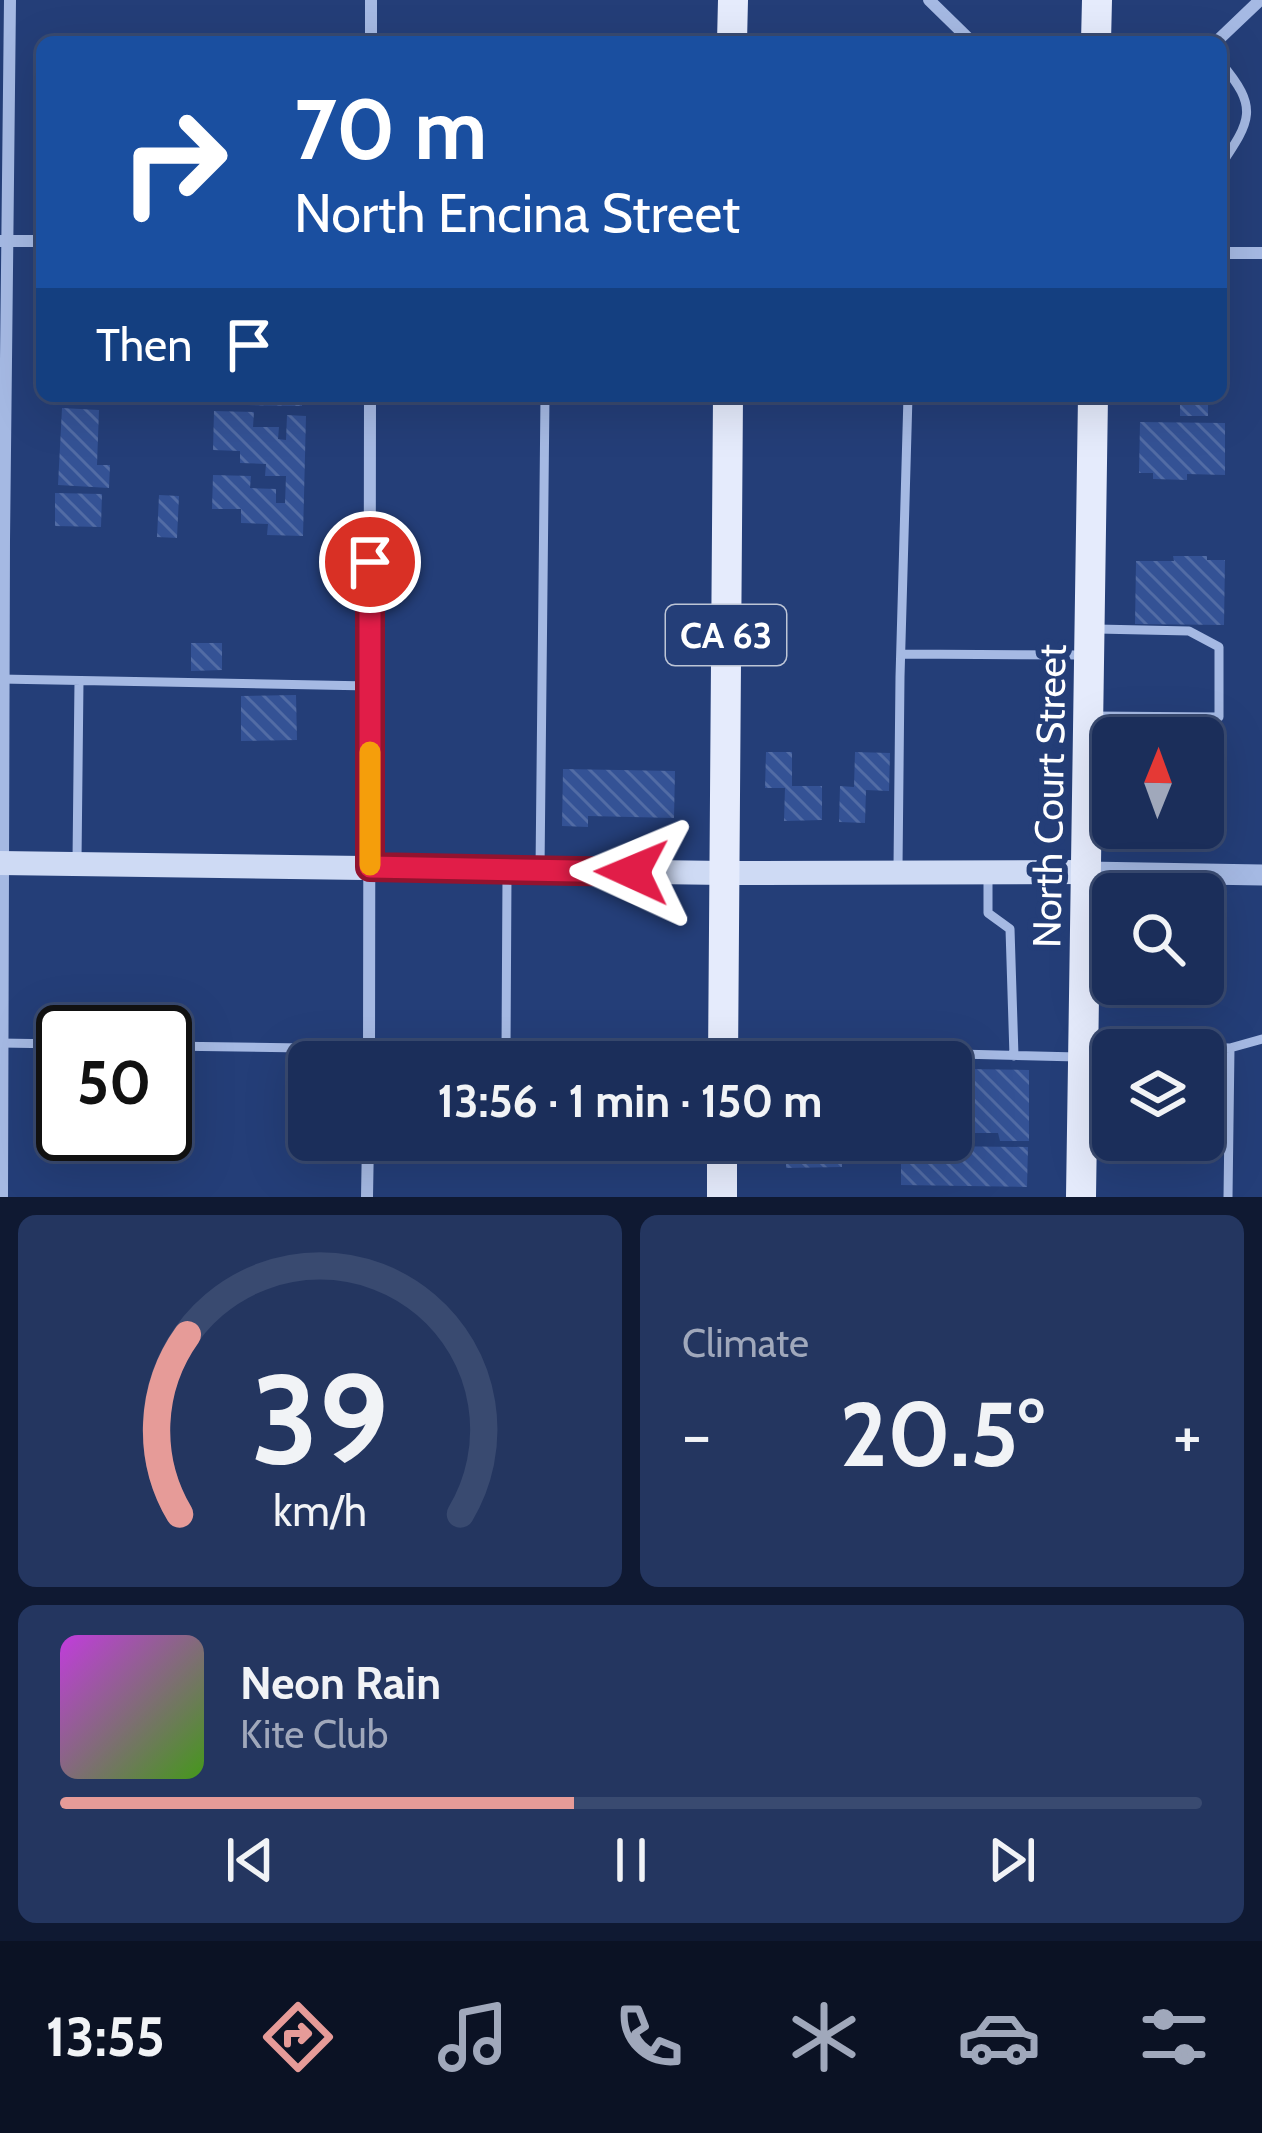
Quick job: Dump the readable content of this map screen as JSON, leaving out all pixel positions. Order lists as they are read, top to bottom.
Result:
{
  "streets": {
    "main road": ["CA 63", "North Court Street"]
  },
  "north": "top",
  "page": {
    "turn": ["70 m", "North Encina Street"],
    "then": "Then",
    "limit": "50",
    "trip": "13:56 · 1 min · 150 m",
    "tile": "Climate",
    "heat": ["−", "20.5°", "+"],
    "song": ["Neon Rain", "Kite Club"],
    "tabs": "13:55",
    "gauge": ["39", "km/h"]
  }
}
